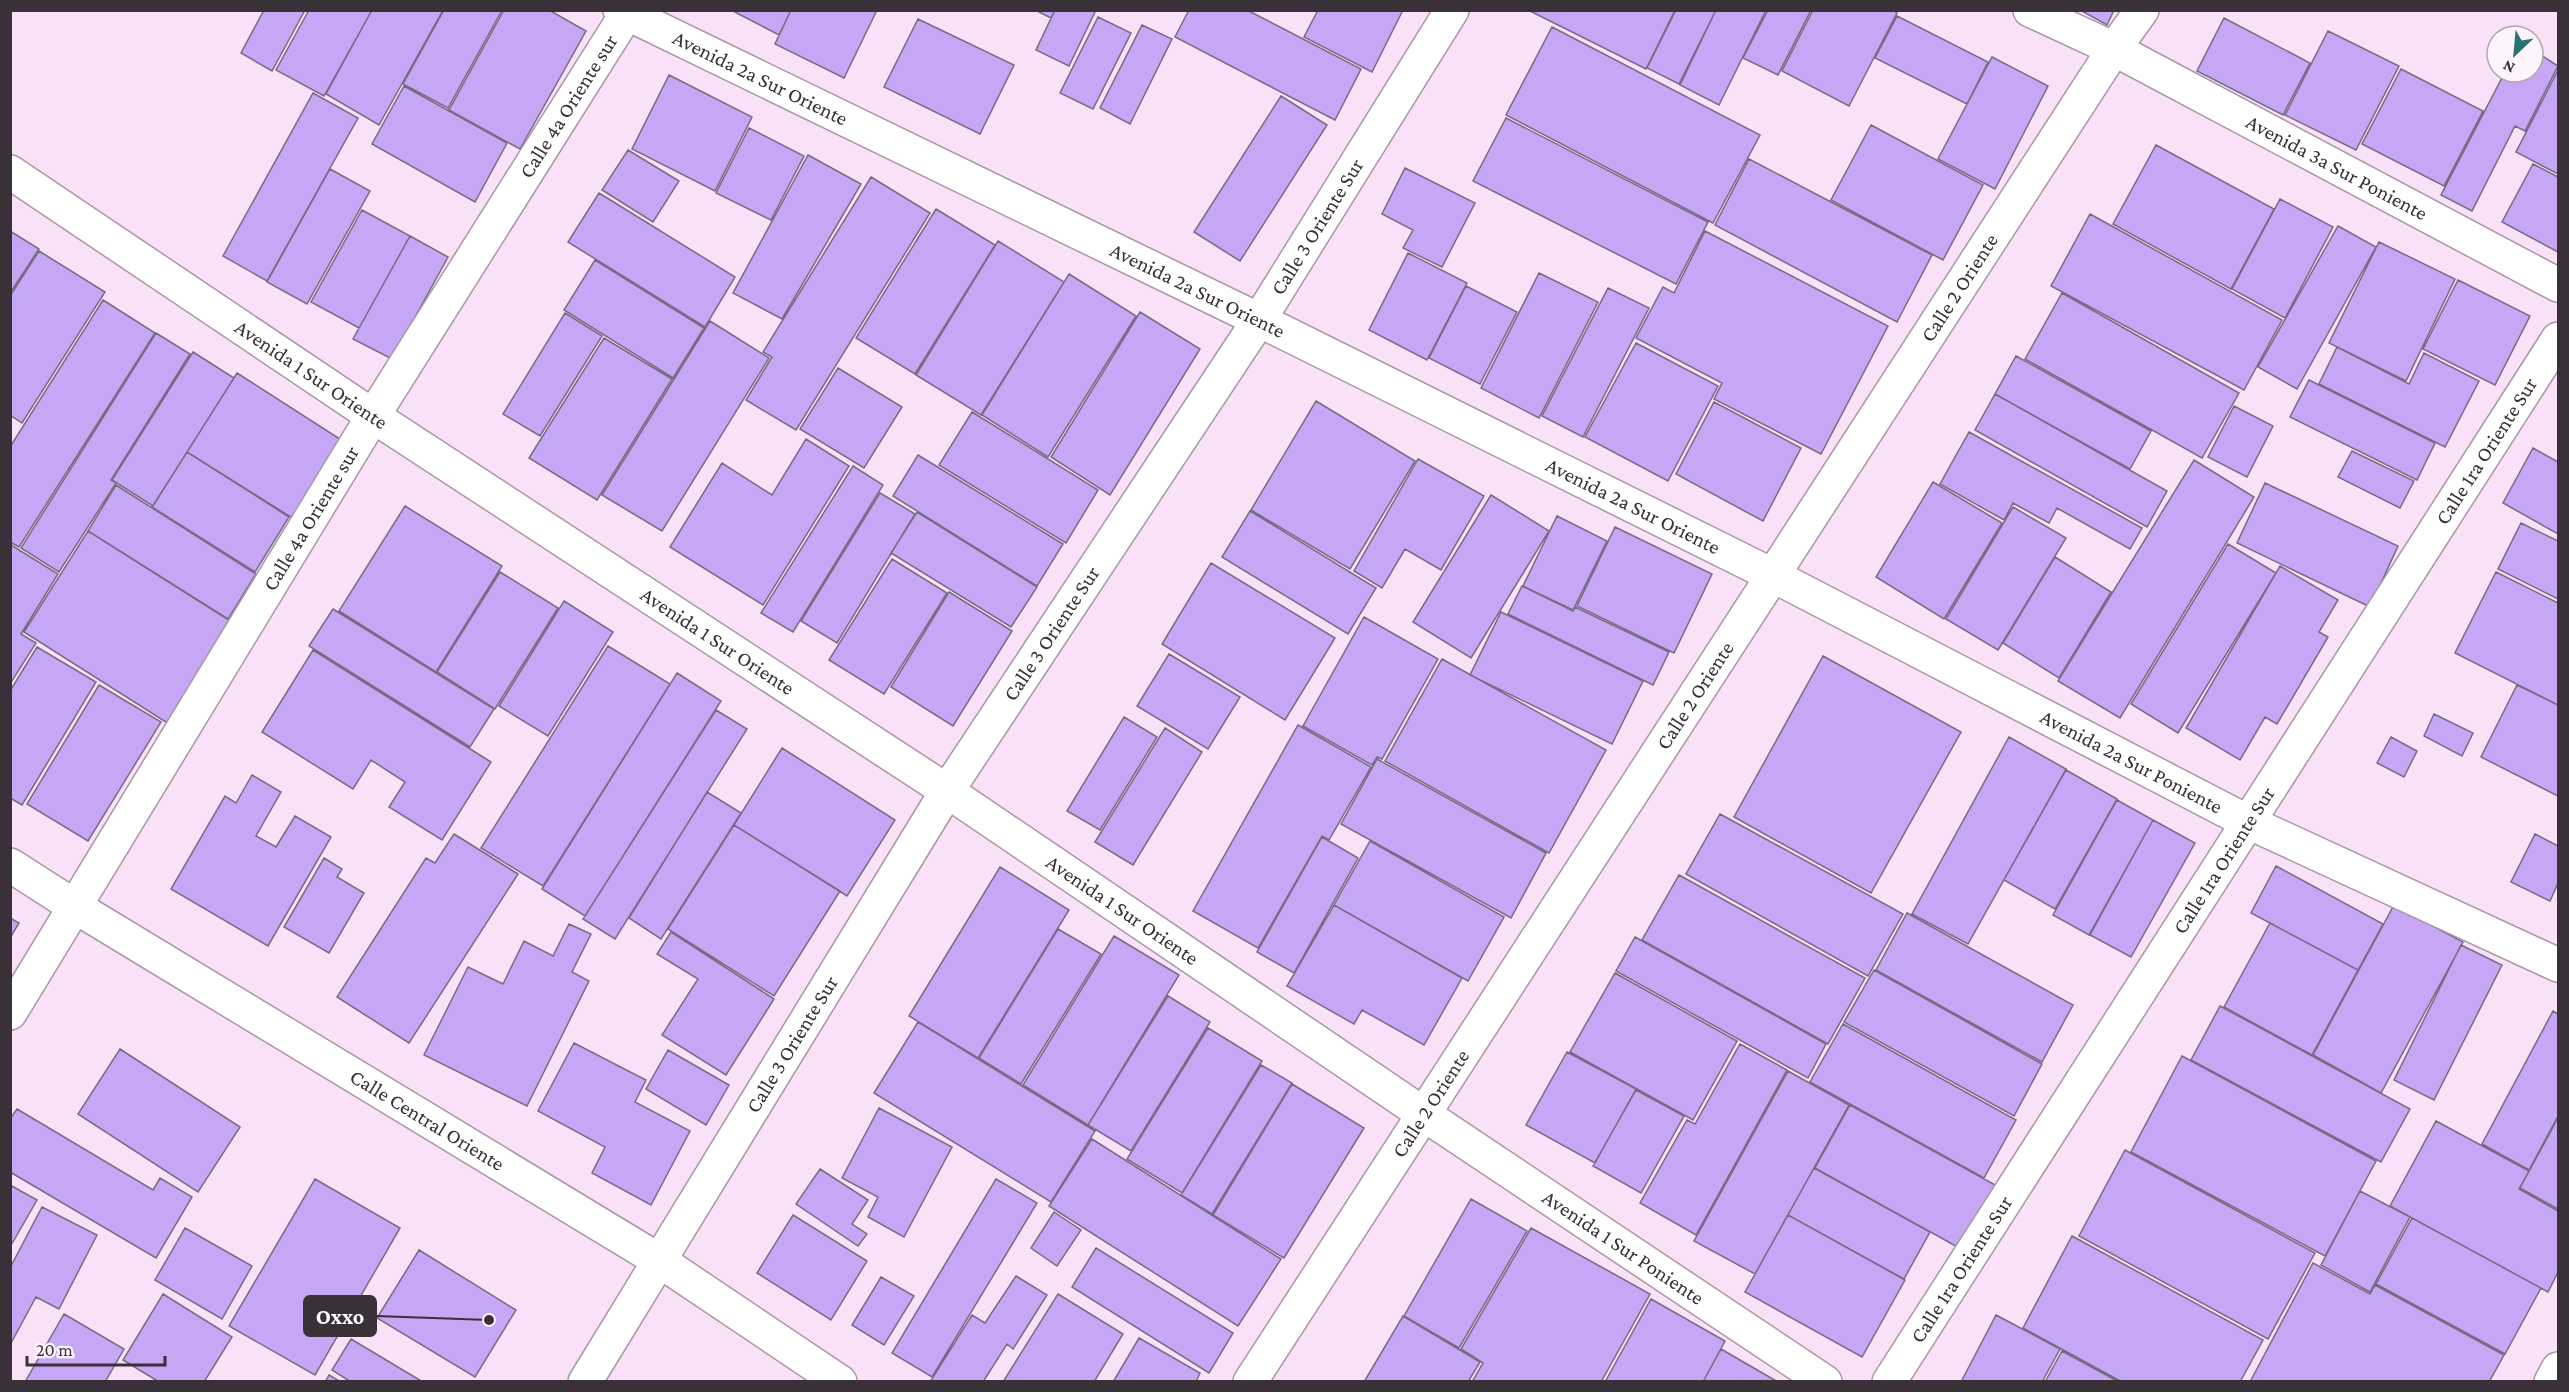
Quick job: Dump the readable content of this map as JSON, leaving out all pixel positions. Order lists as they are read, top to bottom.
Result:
{
  "streets": {
    "street": [
      "Avenida 2a Sur Oriente",
      "Calle 4a Oriente sur",
      "Avenida 3a Sur Poniente",
      "Calle 3 Oriente Sur",
      "Calle 2 Oriente",
      "Avenida 1 Sur Oriente",
      "Calle 1ra Oriente Sur",
      "Avenida 2a Sur Poniente",
      "Calle Central Oriente",
      "Avenida 1 Sur Poniente"
    ]
  },
  "crossings": [
    ["Avenida 2a Sur Oriente", "Calle 4a Oriente sur"],
    ["Avenida 2a Sur Oriente", "Calle 3 Oriente Sur"],
    ["Avenida 2a Sur Oriente", "Calle 2 Oriente"],
    ["Avenida 2a Sur Oriente", "Avenida 2a Sur Poniente"],
    ["Calle 4a Oriente sur", "Avenida 1 Sur Oriente"],
    ["Calle 4a Oriente sur", "Calle Central Oriente"],
    ["Avenida 3a Sur Poniente", "Calle 2 Oriente"],
    ["Calle 3 Oriente Sur", "Avenida 1 Sur Oriente"],
    ["Calle 3 Oriente Sur", "Calle Central Oriente"],
    ["Calle 2 Oriente", "Avenida 1 Sur Oriente"],
    ["Calle 2 Oriente", "Avenida 2a Sur Poniente"],
    ["Calle 2 Oriente", "Avenida 1 Sur Poniente"],
    ["Avenida 1 Sur Oriente", "Avenida 1 Sur Poniente"],
    ["Calle 1ra Oriente Sur", "Avenida 2a Sur Poniente"]
  ],
  "places": ["Oxxo"],
  "scale_bar": "20 m",
  "north": "bottom left"
}
